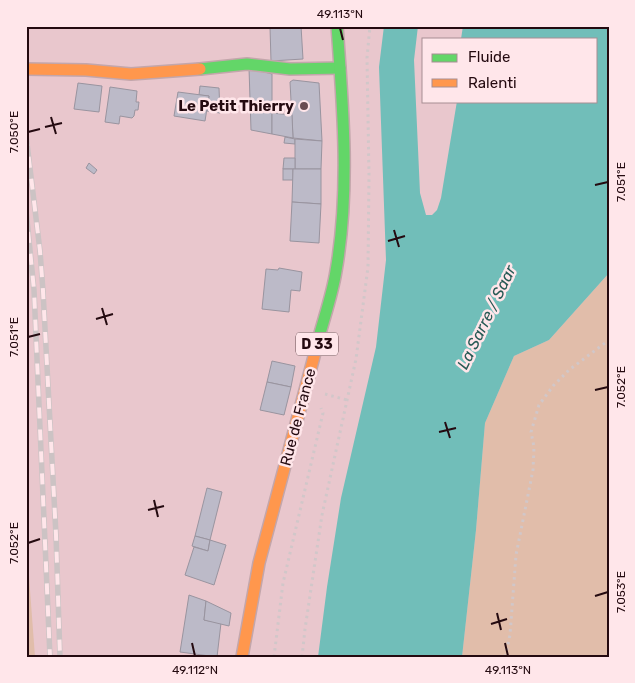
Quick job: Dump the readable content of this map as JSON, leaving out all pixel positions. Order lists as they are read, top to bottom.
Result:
{
  "streets": {
    "main road": ["D 33", "Rue de France"]
  },
  "water": ["La Sarre / Saar"],
  "places": ["Le Petit Thierry"],
  "legend": ["Fluide", "Ralenti"],
  "coordinates": [
    "49.113°N",
    "7.050°E",
    "7.051°E",
    "7.052°E",
    "7.053°E",
    "49.112°N"
  ]
}
